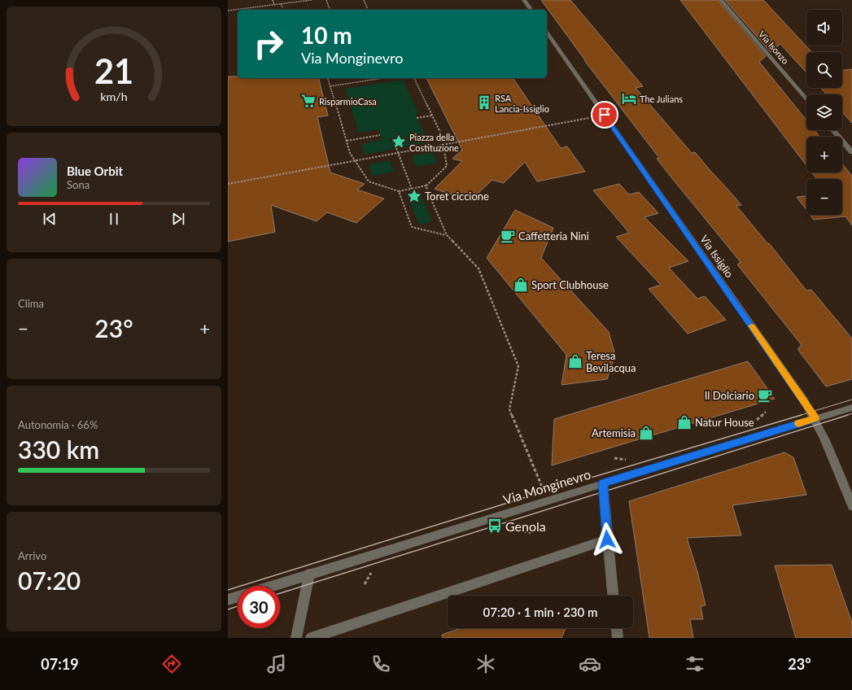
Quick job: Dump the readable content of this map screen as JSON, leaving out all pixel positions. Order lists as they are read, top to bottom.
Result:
{
  "streets": {
    "street": ["Via Isonzo", "Via Issiglio", "Via Monginevro"]
  },
  "crossings": [
    ["Via Issiglio", "Via Monginevro"]
  ],
  "places": {
    "hotel": ["The Julians"],
    "supermarket": ["RisparmioCasa"],
    "building": ["RSA Lancia-Issiglio"],
    "place": ["Piazza della Costituzione", "Toret ciccione"],
    "cafe": ["Caffetteria Nini", "Il Dolciario"],
    "shop": [
      "Sport Clubhouse",
      "Teresa Bevilacqua",
      "Natur House",
      "Artemisia"
    ],
    "bus stop": ["Genola"]
  },
  "page": {
    "map_buttons": ["+", "−"],
    "turn": ["10 m", "Via Monginevro"],
    "song": ["Blue Orbit", "Sona"],
    "tile": [
      "Clima",
      ["Autonomia · 66%", "330 km"],
      ["Arrivo", "07:20"]
    ],
    "heat": ["−", "23°", "+"],
    "limit": "30",
    "trip": "07:20 · 1 min · 230 m",
    "tabs": ["07:19", "23°"],
    "gauge": ["21", "km/h"]
  }
}
